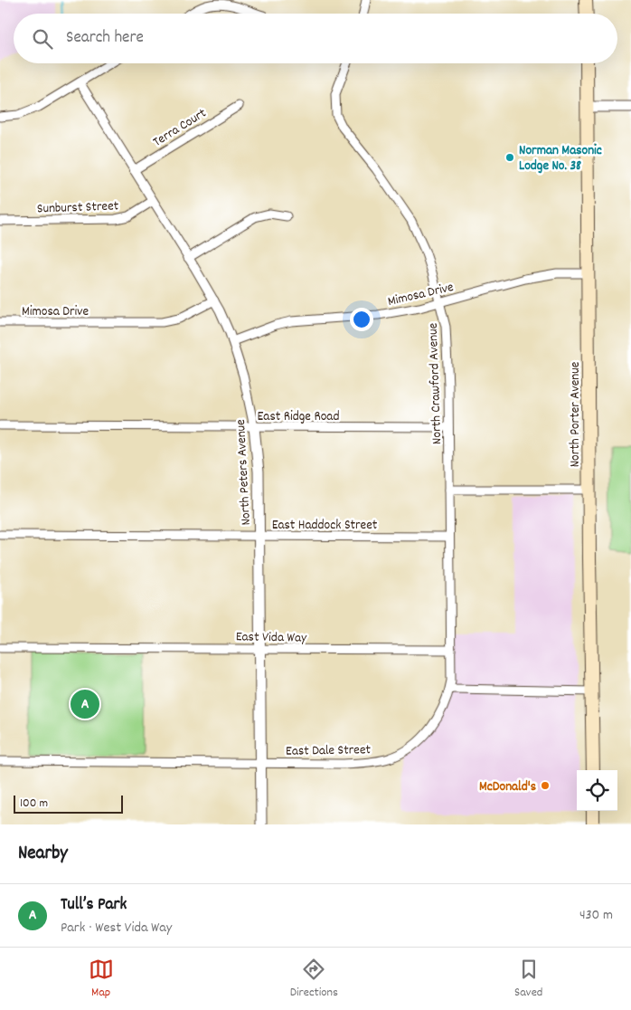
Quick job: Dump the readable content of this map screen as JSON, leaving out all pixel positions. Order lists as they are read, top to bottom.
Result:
{
  "streets": {
    "main road": ["North Porter Avenue"],
    "street": [
      "Terra Court",
      "Sunburst Street",
      "Mimosa Drive",
      "North Crawford Avenue",
      "East Ridge Road",
      "North Peters Avenue",
      "East Haddock Street",
      "East Vida Way",
      "East Dale Street"
    ]
  },
  "crossings": [
    ["Terra Court", "North Peters Avenue"],
    ["Sunburst Street", "North Peters Avenue"],
    ["Mimosa Drive", "North Crawford Avenue"],
    ["Mimosa Drive", "North Porter Avenue"],
    ["Mimosa Drive", "North Peters Avenue"],
    ["North Crawford Avenue", "East Ridge Road"],
    ["North Crawford Avenue", "East Haddock Street"],
    ["North Crawford Avenue", "East Vida Way"],
    ["North Crawford Avenue", "East Dale Street"],
    ["East Ridge Road", "North Peters Avenue"],
    ["North Peters Avenue", "East Haddock Street"],
    ["North Peters Avenue", "East Vida Way"],
    ["North Peters Avenue", "East Dale Street"]
  ],
  "places": ["Norman Masonic Lodge No. 38", "McDonald's"],
  "scale_bar": "100 m",
  "page": {
    "search": "Search here",
    "pins": "A",
    "scale": "100 m",
    "heading": "Nearby",
    "list": [
      {
        "mark": "A",
        "name": "Tull’s Park",
        "note": "Park · West Vida Way",
        "value": "430 m"
      }
    ],
    "nav": ["Map", "Directions", "Saved"]
  }
}
